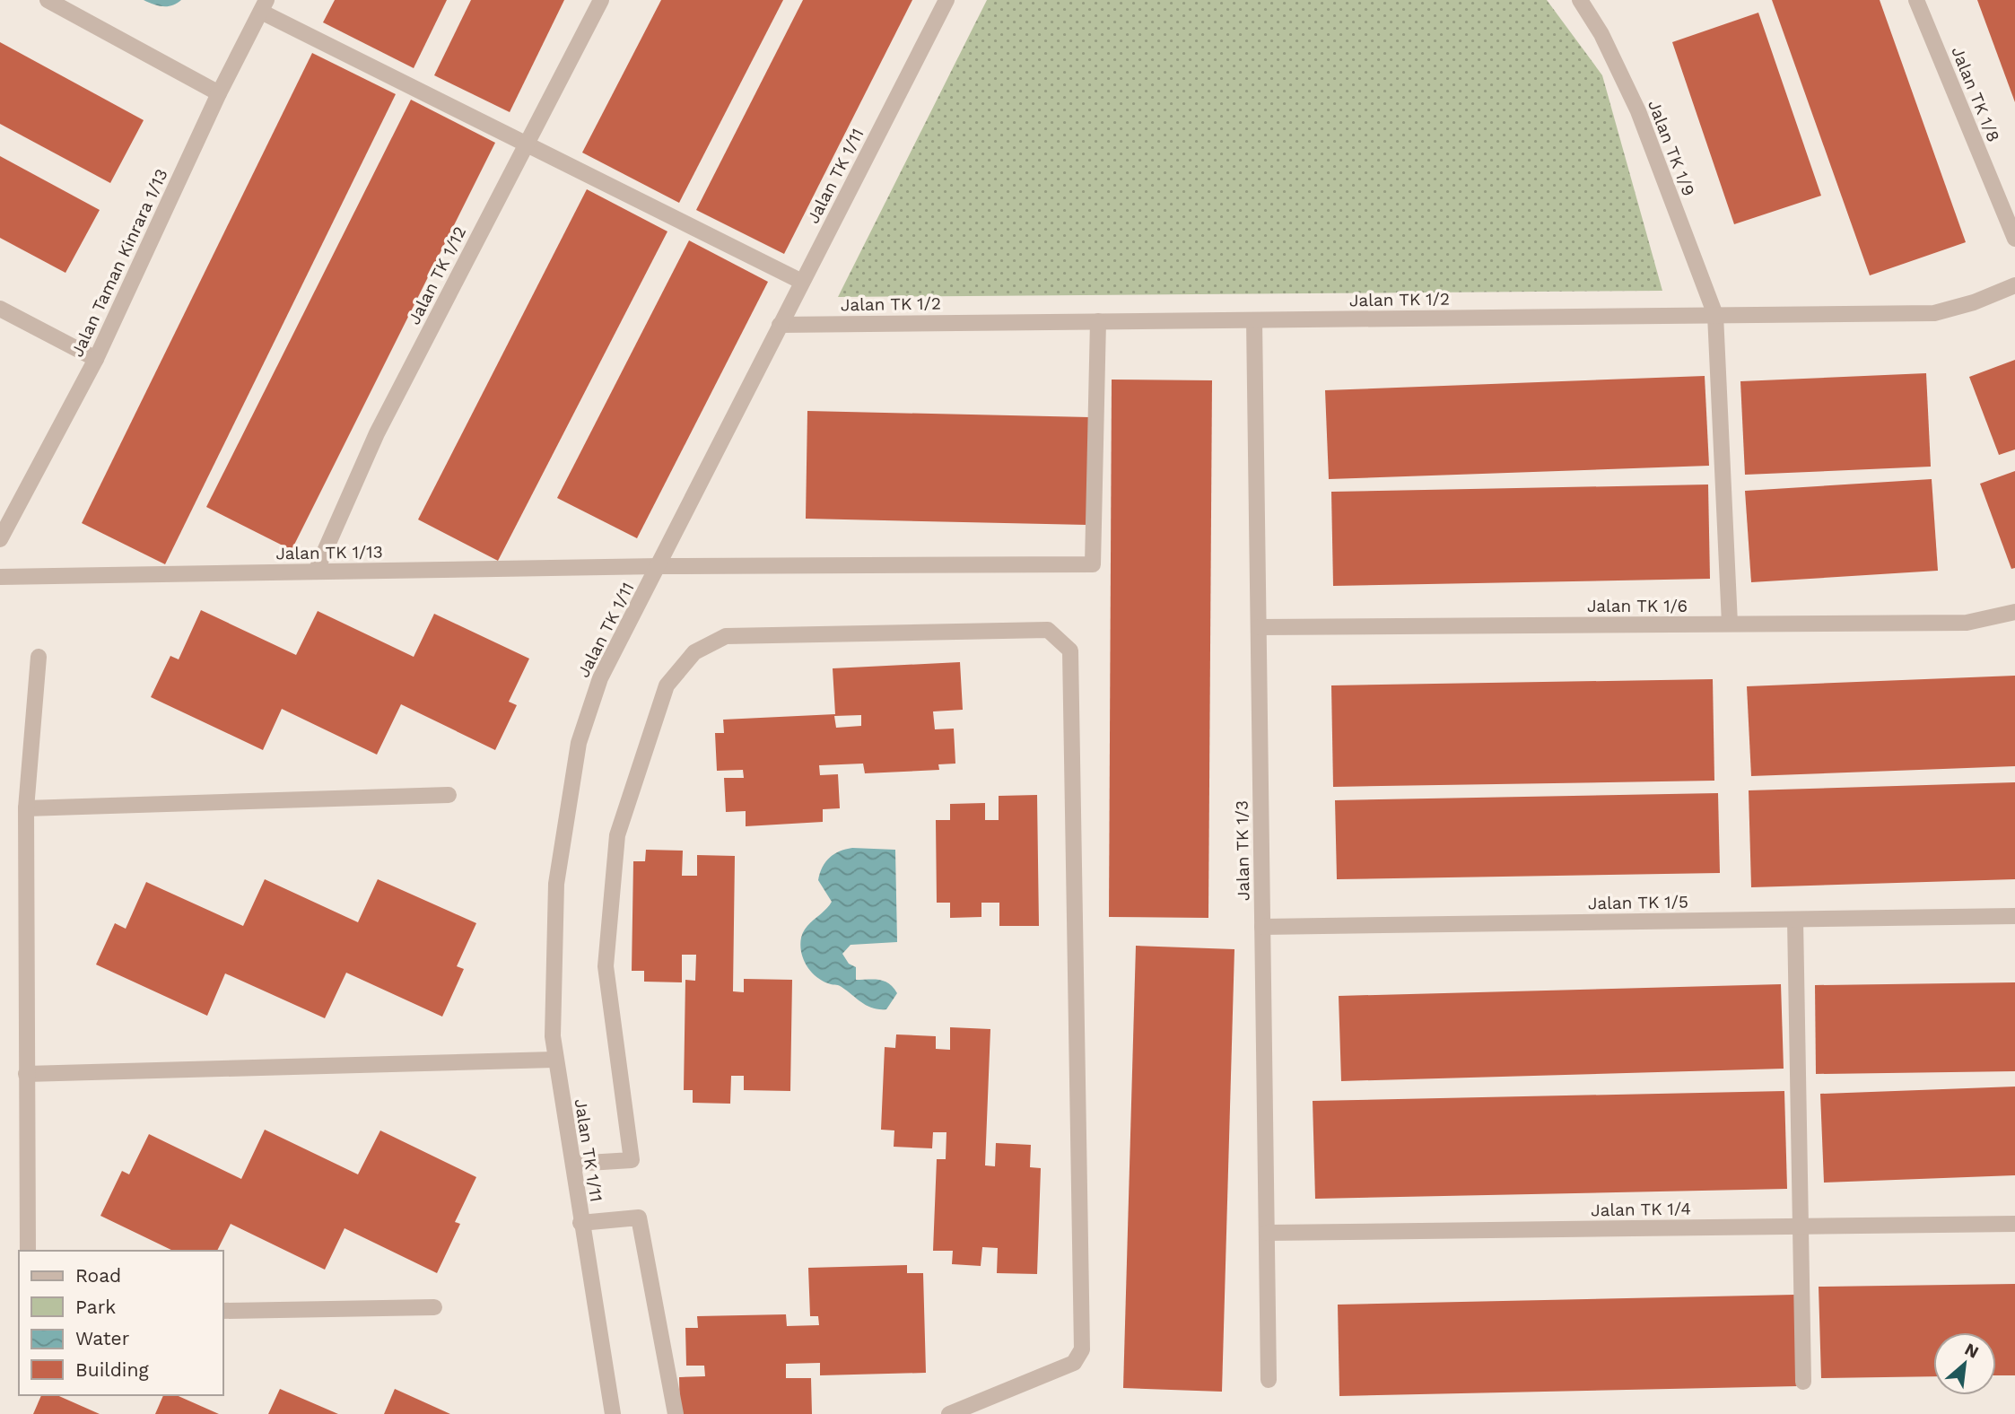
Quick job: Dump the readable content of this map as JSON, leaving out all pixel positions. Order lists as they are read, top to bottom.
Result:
{
  "streets": {
    "street": [
      "Jalan TK 1/8",
      "Jalan TK 1/9",
      "Jalan TK 1/11",
      "Jalan Taman Kinrara 1/13",
      "Jalan TK 1/12",
      "Jalan TK 1/2",
      "Jalan TK 1/13",
      "Jalan TK 1/6",
      "Jalan TK 1/3",
      "Jalan TK 1/5",
      "Jalan TK 1/4"
    ]
  },
  "crossings": [
    ["Jalan TK 1/9", "Jalan TK 1/2"],
    ["Jalan TK 1/9", "Jalan TK 1/6"],
    ["Jalan TK 1/11", "Jalan TK 1/2"],
    ["Jalan TK 1/11", "Jalan TK 1/13"],
    ["Jalan TK 1/12", "Jalan TK 1/13"],
    ["Jalan TK 1/2", "Jalan TK 1/13"],
    ["Jalan TK 1/2", "Jalan TK 1/3"],
    ["Jalan TK 1/6", "Jalan TK 1/3"],
    ["Jalan TK 1/3", "Jalan TK 1/5"],
    ["Jalan TK 1/3", "Jalan TK 1/4"]
  ],
  "legend": [
    "Road",
    "Park",
    "Water",
    "Building"
  ],
  "north": "top right"
}
